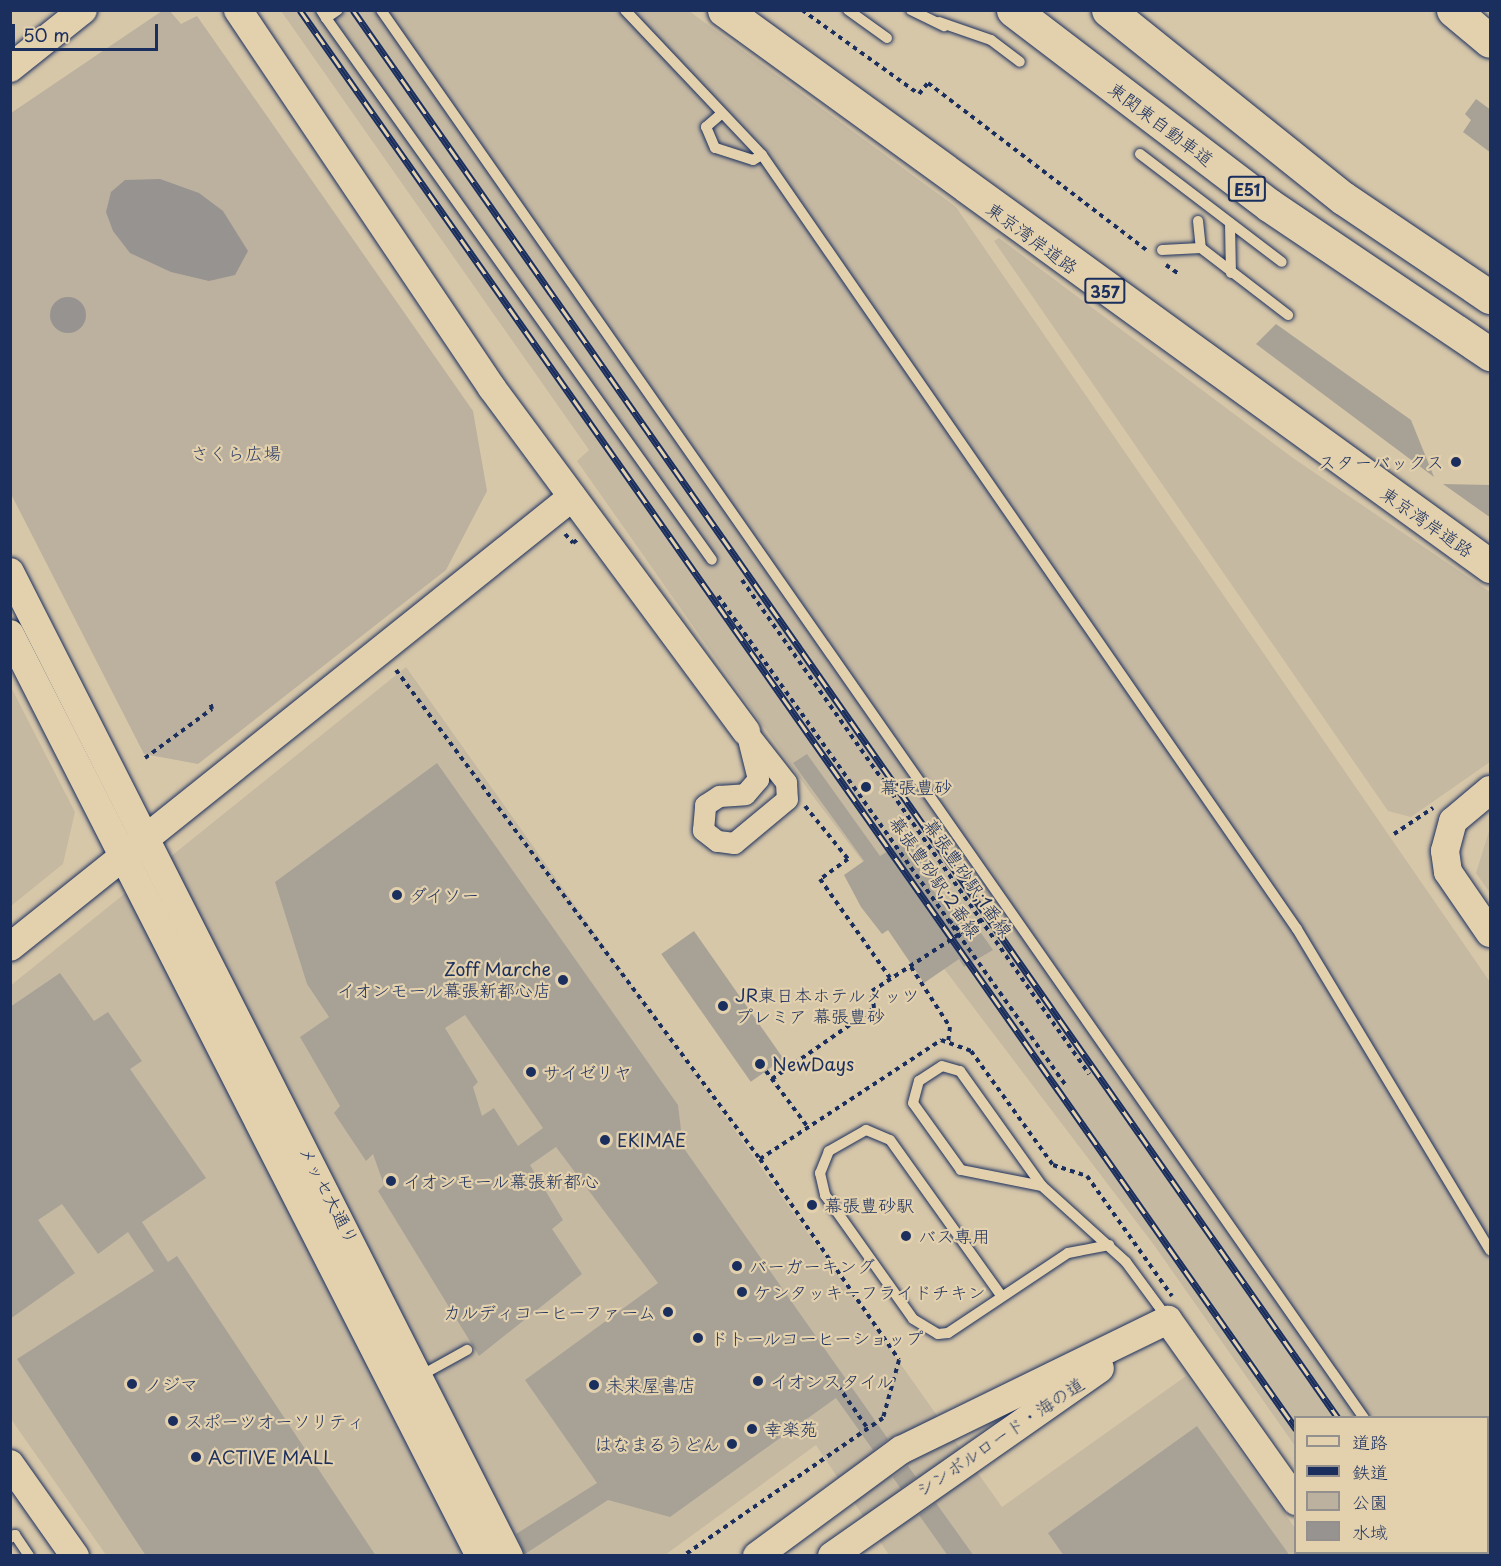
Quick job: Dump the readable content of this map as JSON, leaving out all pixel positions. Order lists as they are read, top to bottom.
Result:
{
  "streets": {
    "highway": [
      "東関東自動車道",
      "E51",
      "東京湾岸道路",
      "357"
    ],
    "street": ["メッセ大通り", "シンボルロード・海の道"],
    "path": ["幕張豊砂駅;2番線", "幕張豊砂駅;1番線"]
  },
  "parks": ["さくら広場"],
  "places": [
    "スターバックス",
    "幕張豊砂",
    "ダイソー",
    "Zoff Marche イオンモール幕張新都心店",
    "JR東日本ホテルメッツ プレミア 幕張豊砂",
    "NewDays",
    "サイゼリヤ",
    "EKIMAE",
    "イオンモール幕張新都心",
    "幕張豊砂駅",
    "バス専用",
    "バーガーキング",
    "ケンタッキーフライドチキン",
    "カルディコーヒーファーム",
    "ドトールコーヒーショップ",
    "イオンスタイル",
    "ノジマ",
    "未来屋書店",
    "スポーツオーソリティ",
    "幸楽苑",
    "はなまるうどん",
    "ACTIVE MALL"
  ],
  "legend": [
    "道路",
    "鉄道",
    "公園",
    "水域"
  ],
  "scale_bar": "50 m"
}
